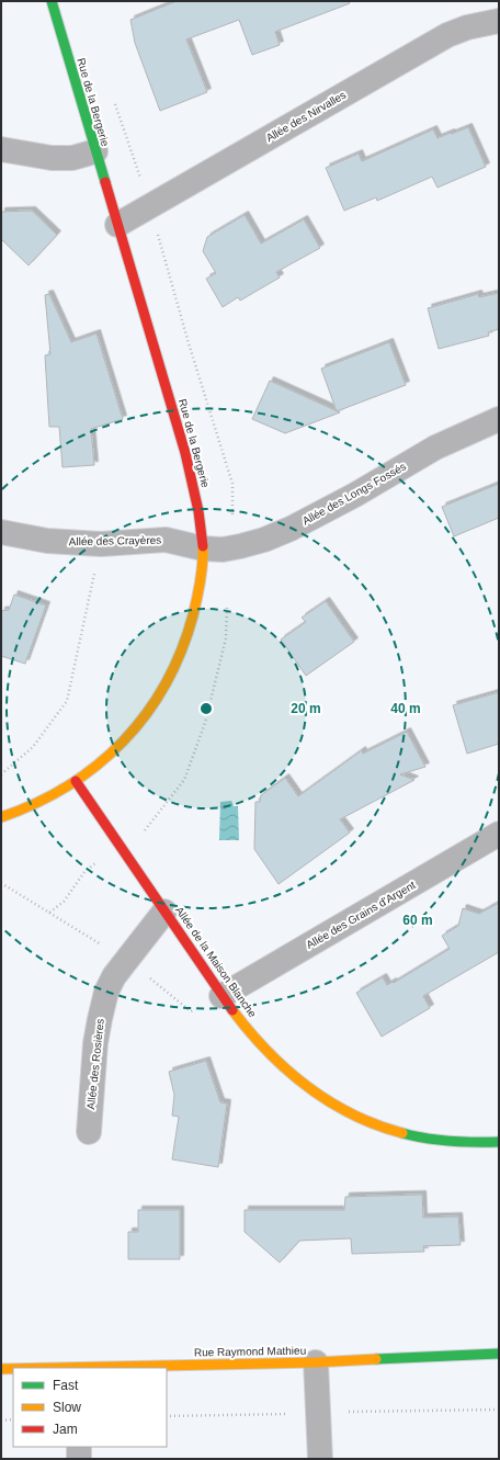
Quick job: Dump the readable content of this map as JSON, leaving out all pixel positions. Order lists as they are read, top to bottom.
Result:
{
  "streets": {
    "street": [
      "Rue de la Bergerie",
      "Allée des Nirvalles",
      "Allée des Longs Fossés",
      "Allée des Crayères",
      "Allée des Grains d'Argent",
      "Allée de la Maison Blanche",
      "Allée des Rosières",
      "Rue Raymond Mathieu"
    ]
  },
  "crossings": [
    ["Rue de la Bergerie", "Allée des Nirvalles"],
    ["Rue de la Bergerie", "Allée des Longs Fossés"],
    ["Rue de la Bergerie", "Allée des Crayères"],
    ["Rue de la Bergerie", "Allée de la Maison Blanche"],
    ["Allée des Longs Fossés", "Allée des Crayères"],
    ["Allée des Grains d'Argent", "Allée de la Maison Blanche"],
    ["Allée de la Maison Blanche", "Allée des Rosières"]
  ],
  "legend": ["Fast", "Slow", "Jam"],
  "rings": ["20 m", "40 m", "60 m"]
}
